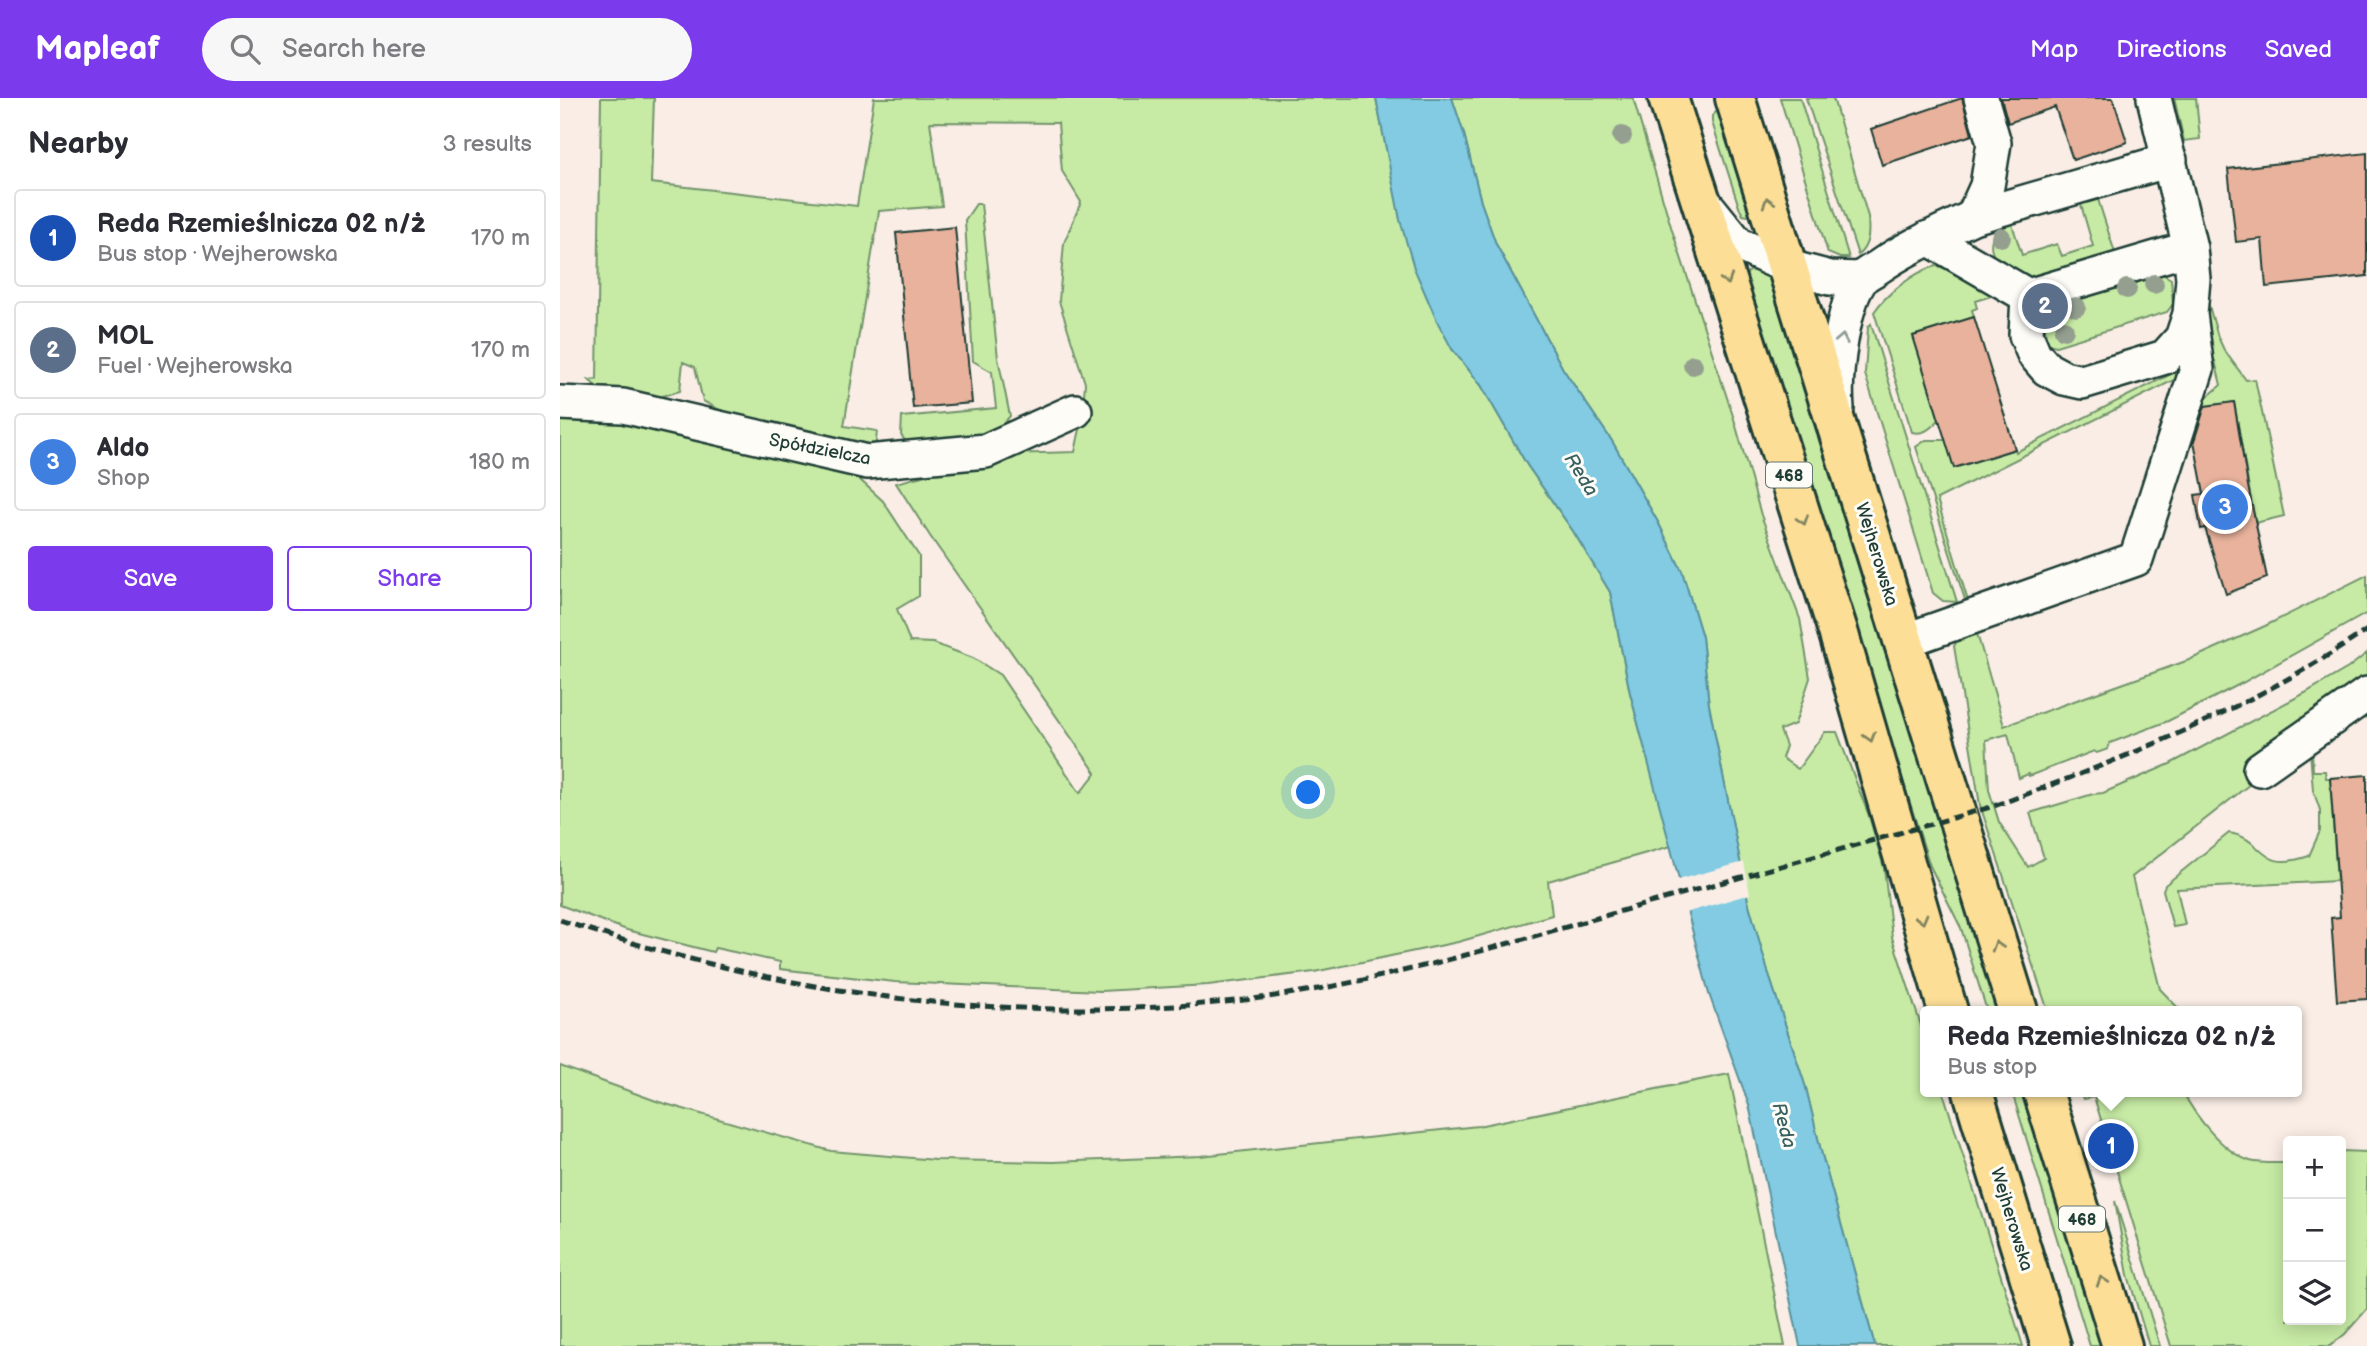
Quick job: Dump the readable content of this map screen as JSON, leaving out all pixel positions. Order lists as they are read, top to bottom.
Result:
{
  "streets": {
    "main road": ["468", "Wejherowska"],
    "lane": ["Spółdzielcza"]
  },
  "water": ["Reda"],
  "page": {
    "header": "Mapleaf",
    "search": "Search here",
    "nav": ["Map", "Directions", "Saved"],
    "heading": ["Nearby", "3 results"],
    "list": [
      {
        "mark": "1",
        "name": "Reda Rzemieślnicza 02 n/ż",
        "note": "Bus stop · Wejherowska",
        "value": "170 m"
      },
      {
        "mark": "2",
        "name": "MOL",
        "note": "Fuel · Wejherowska",
        "value": "170 m"
      },
      {
        "mark": "3",
        "name": "Aldo",
        "note": "Shop",
        "value": "180 m"
      }
    ],
    "pins": ["2", "3", "1"],
    "buttons": ["Save", "Share"],
    "popup": ["Reda Rzemieślnicza 02 n/ż", "Bus stop"],
    "map_buttons": ["+", "−"]
  }
}
